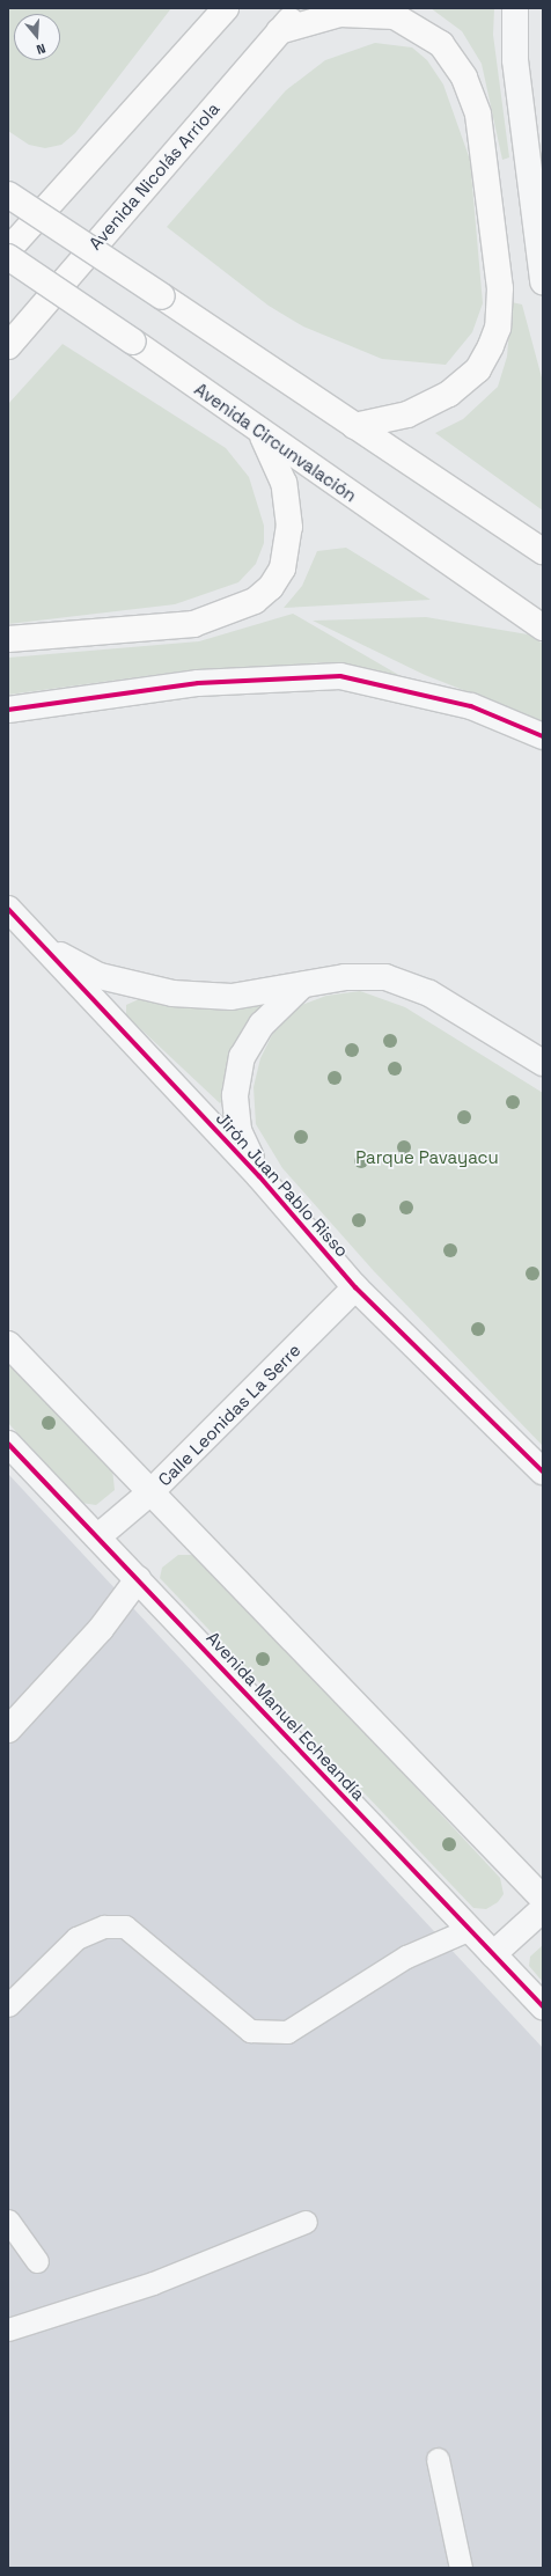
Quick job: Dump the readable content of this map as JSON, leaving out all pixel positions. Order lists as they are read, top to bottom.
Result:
{
  "streets": {
    "main road": ["Avenida Nicolás Arriola", "Avenida Circunvalación"],
    "street": ["Jirón Juan Pablo Risso", "Calle Leonidas La Serre", "Avenida Manuel Echeandía"]
  },
  "crossings": [
    ["Jirón Juan Pablo Risso", "Calle Leonidas La Serre"],
    ["Calle Leonidas La Serre", "Avenida Manuel Echeandía"]
  ],
  "parks": ["Parque Pavayacu"],
  "north": "bottom"
}
